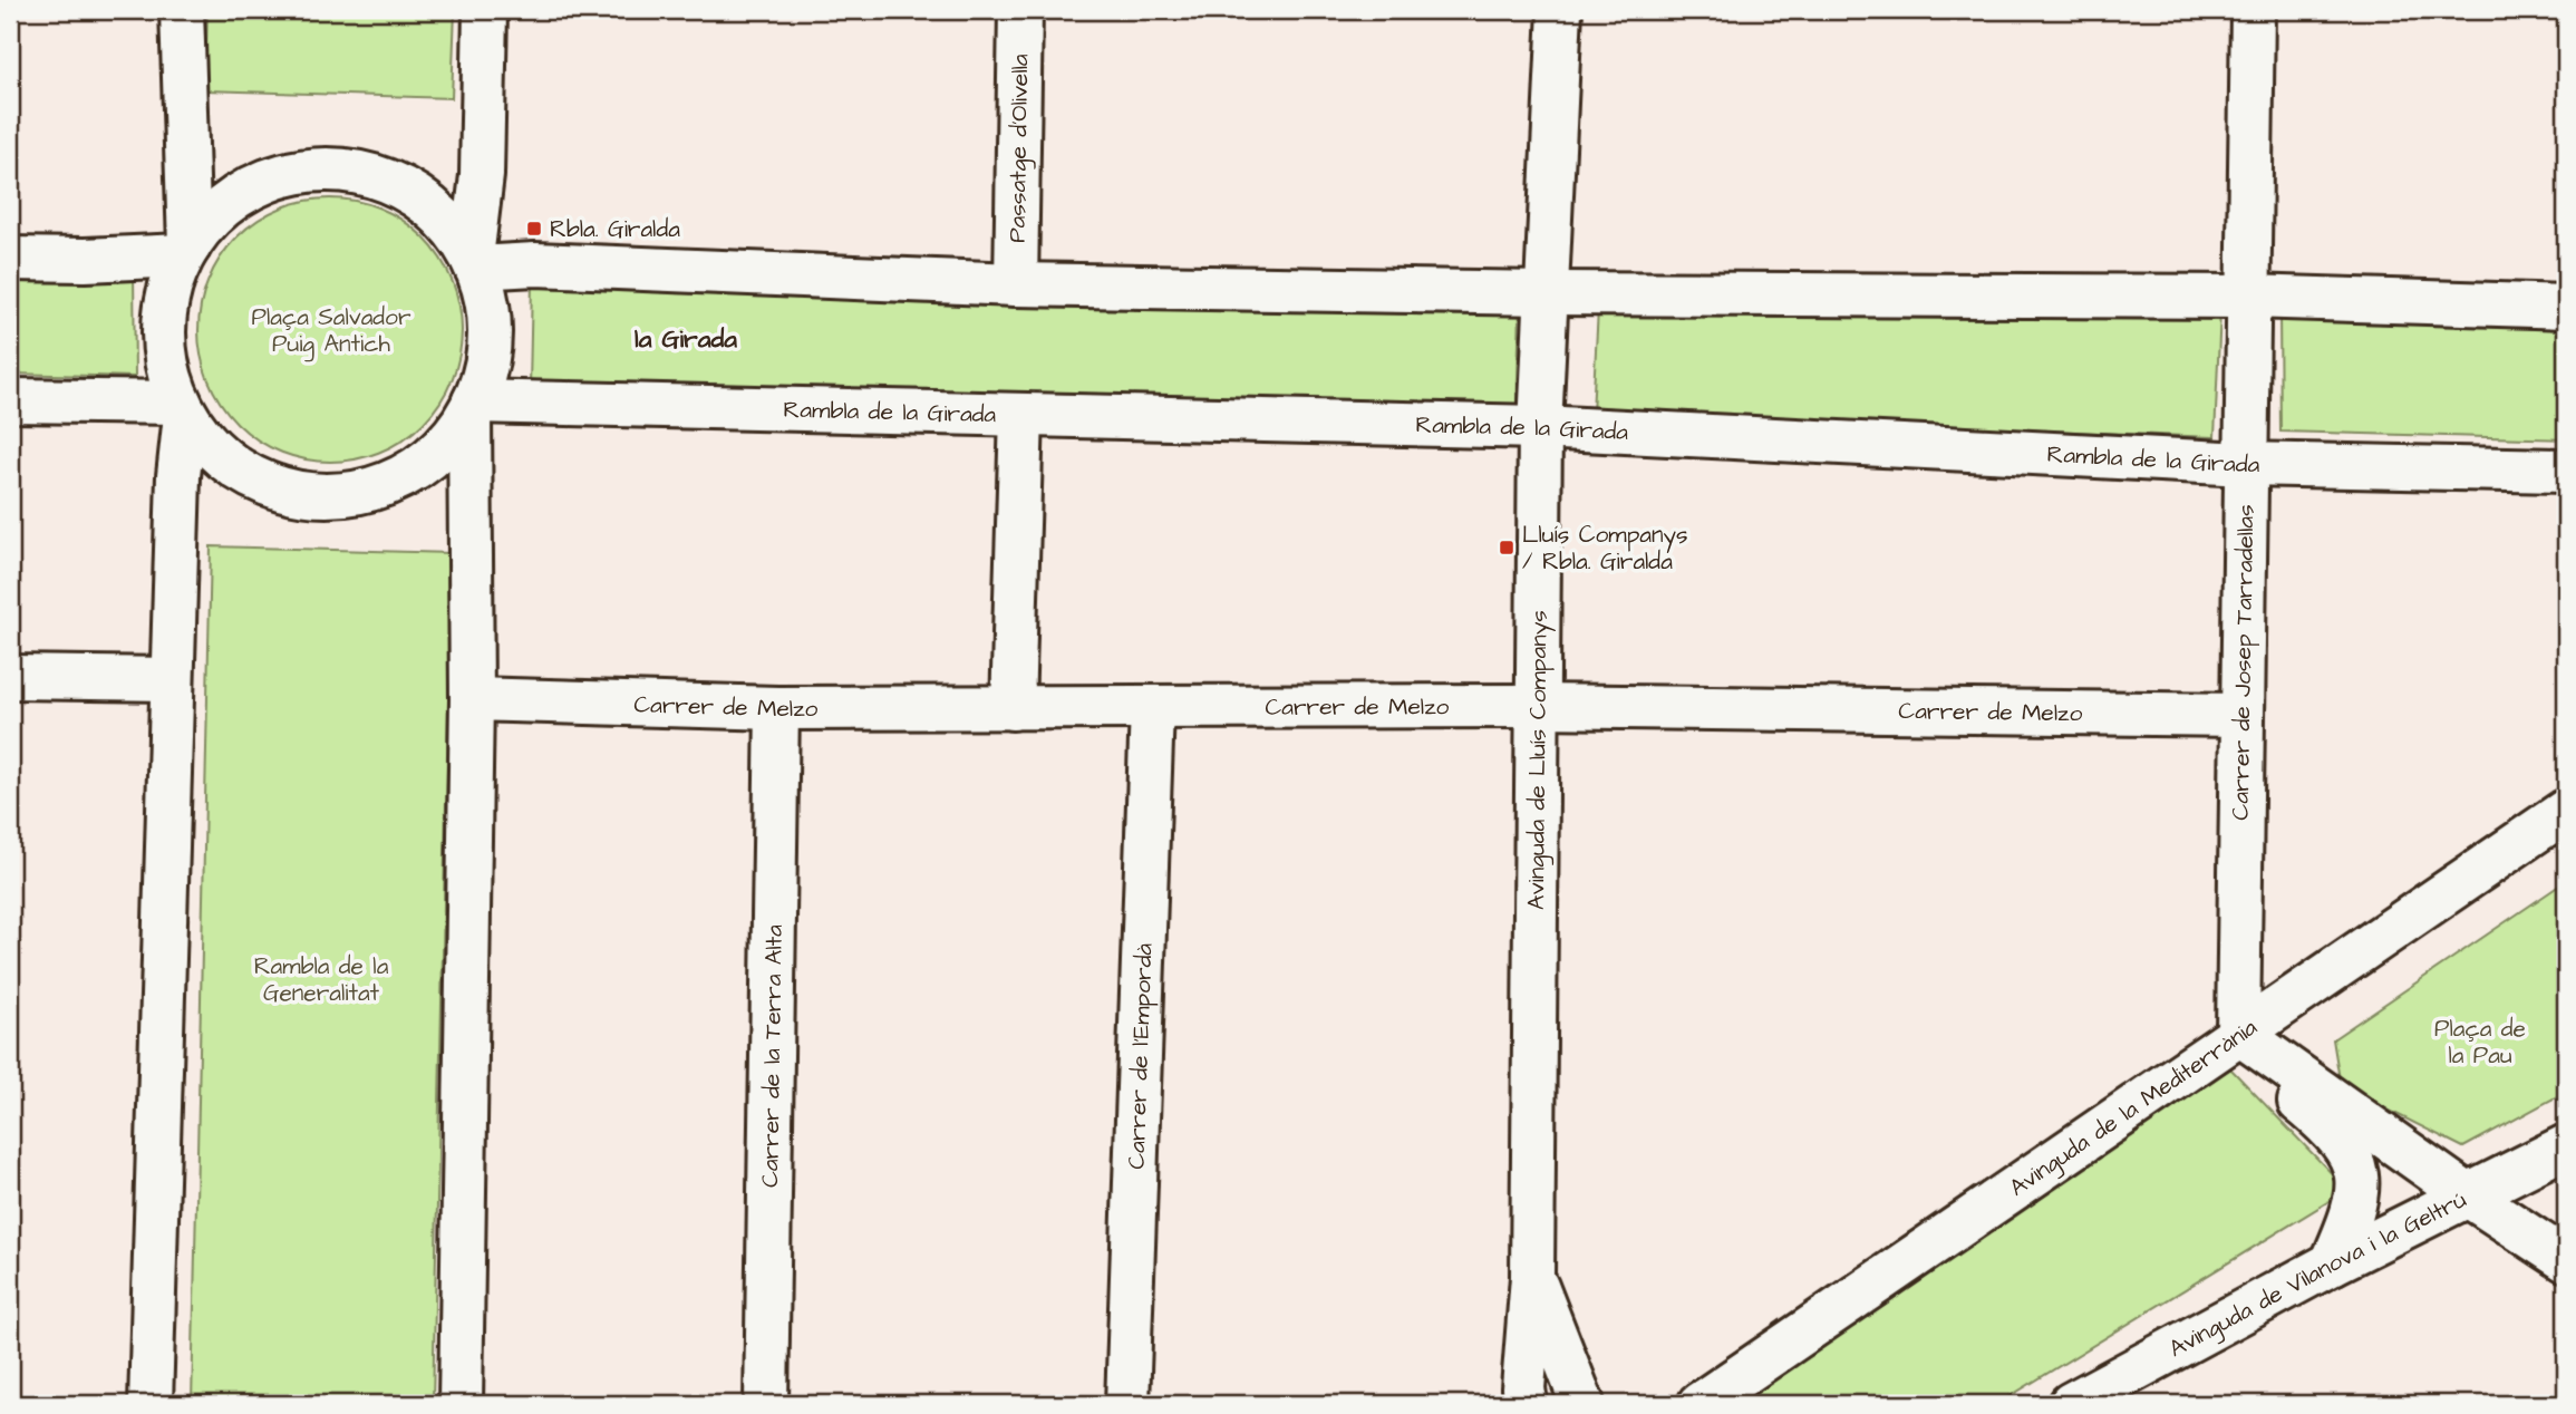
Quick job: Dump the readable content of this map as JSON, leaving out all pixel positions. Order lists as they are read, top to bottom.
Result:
{
  "streets": {
    "street": [
      "Passatge d'Olivella",
      "Rambla de la Girada",
      "Carrer de Josep Tarradellas",
      "Carrer de Melzo",
      "Avinguda de Lluís Companys",
      "Carrer de la Terra Alta",
      "Carrer de l'Empordà",
      "Avinguda de la Mediterrània",
      "Avinguda de Vilanova i la Geltrú"
    ]
  },
  "crossings": [
    ["Rambla de la Girada", "Carrer de Josep Tarradellas"],
    ["Rambla de la Girada", "Avinguda de Lluís Companys"],
    ["Carrer de Josep Tarradellas", "Carrer de Melzo"],
    ["Carrer de Josep Tarradellas", "Avinguda de la Mediterrània"],
    ["Carrer de Melzo", "Avinguda de Lluís Companys"],
    ["Carrer de Melzo", "Carrer de la Terra Alta"],
    ["Carrer de Melzo", "Carrer de l'Empordà"]
  ],
  "districts": ["la Girada"],
  "parks": ["Plaça Salvador Puig Antich", "Rambla de la Generalitat", "Plaça de la Pau"],
  "places": {
    "transit": ["Rbla. Giralda", "Lluís Companys / Rbla. Giralda"]
  }
}
